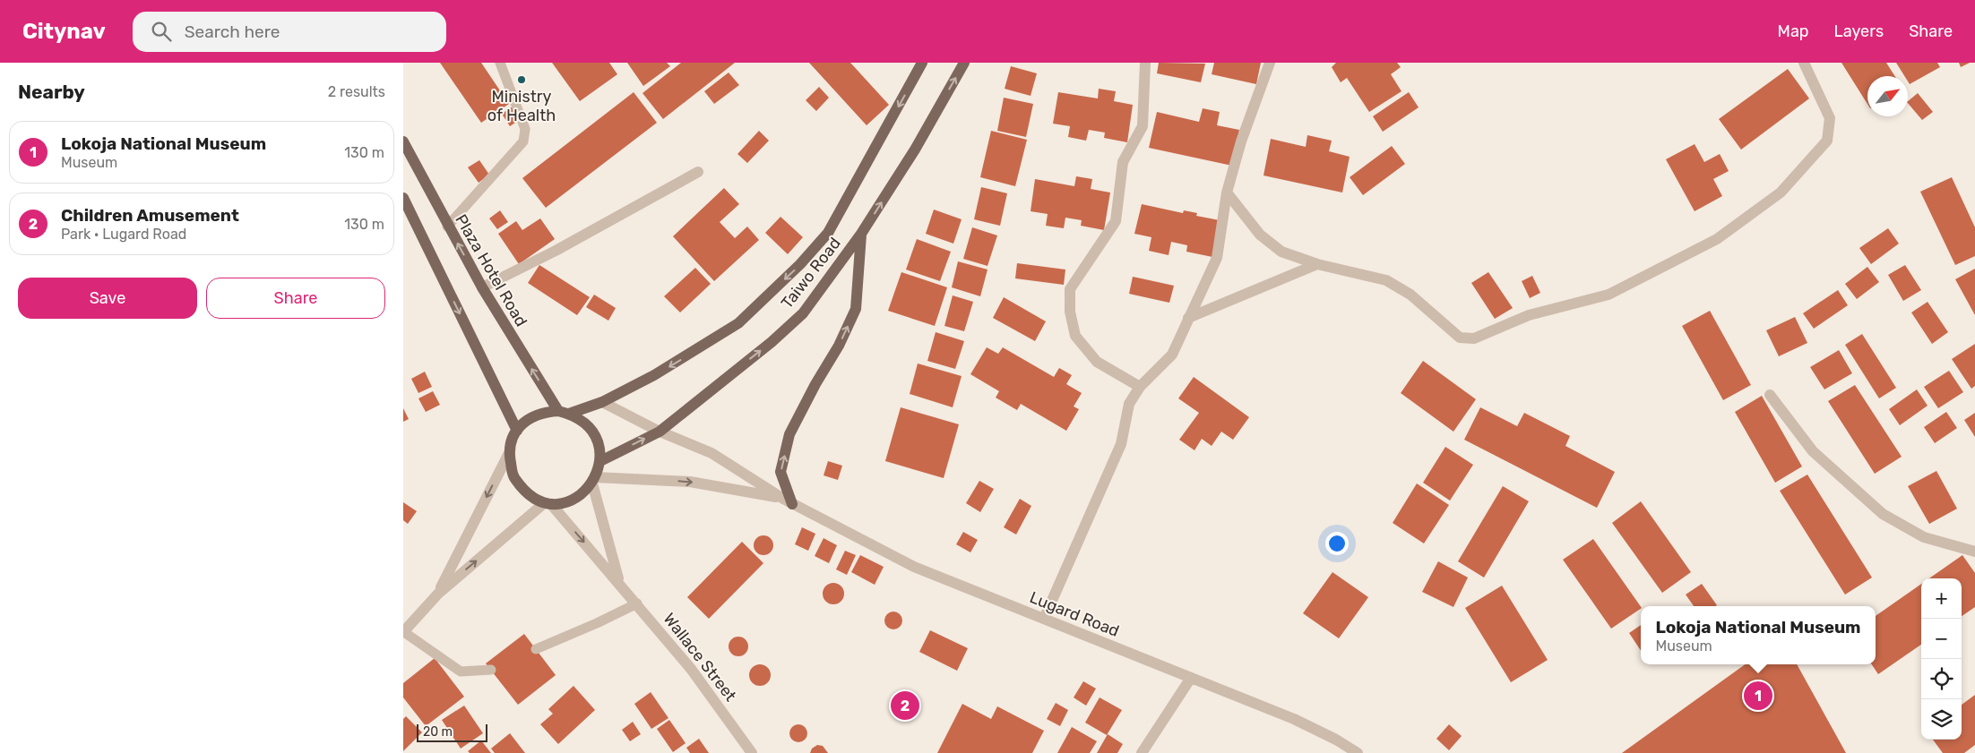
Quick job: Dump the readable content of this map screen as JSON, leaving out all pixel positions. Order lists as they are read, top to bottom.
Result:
{
  "streets": {
    "main road": ["Plaza Hotel Road", "Taiwo Road"],
    "street": ["Lugard Road", "Wallace Street"]
  },
  "crossings": [
    ["Plaza Hotel Road", "Taiwo Road"],
    ["Plaza Hotel Road", "Wallace Street"],
    ["Taiwo Road", "Wallace Street"]
  ],
  "places": ["Ministry of Health"],
  "scale_bar": "20 m",
  "north": "top right",
  "page": {
    "header": "Citynav",
    "search": "Search here",
    "nav": ["Map", "Layers", "Share"],
    "heading": ["Nearby", "2 results"],
    "list": [
      {
        "mark": "1",
        "name": "Lokoja National Museum",
        "note": "Museum",
        "value": "130 m"
      },
      {
        "mark": "2",
        "name": "Children Amusement",
        "note": "Park · Lugard Road",
        "value": "130 m"
      }
    ],
    "buttons": ["Save", "Share"],
    "map_buttons": ["+", "−"],
    "popup": ["Lokoja National Museum", "Museum"],
    "pins": ["1", "2"],
    "scale": "20 m"
  }
}
